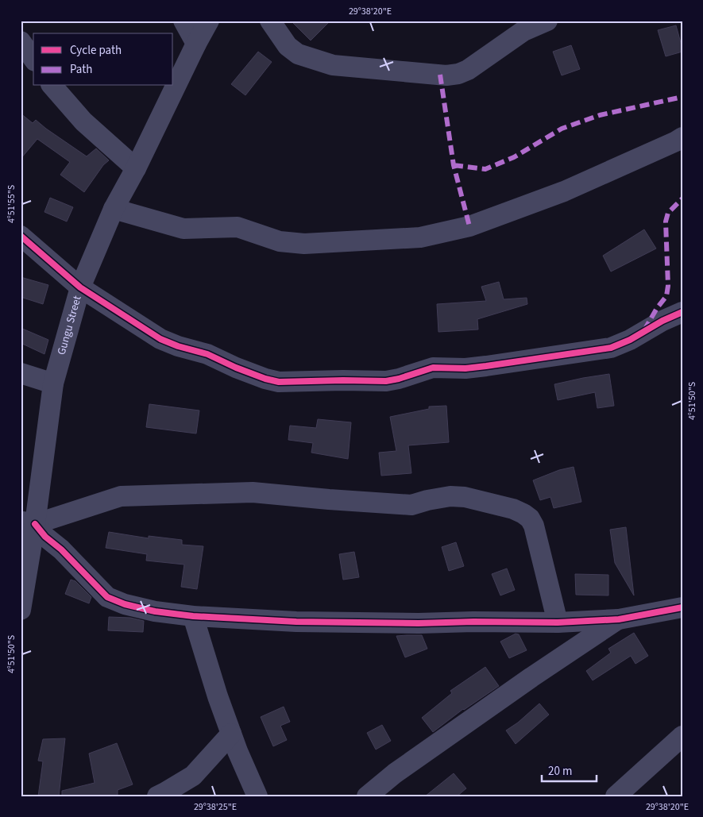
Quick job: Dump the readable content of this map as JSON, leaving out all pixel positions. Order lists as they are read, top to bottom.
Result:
{
  "streets": {
    "street": ["Gungu Street"]
  },
  "legend": ["Cycle path", "Path"],
  "scale_bar": "20 m",
  "coordinates": [
    "29°38'20\"E",
    "4°51'55\"S",
    "4°51'50\"S",
    "29°38'25\"E"
  ]
}
